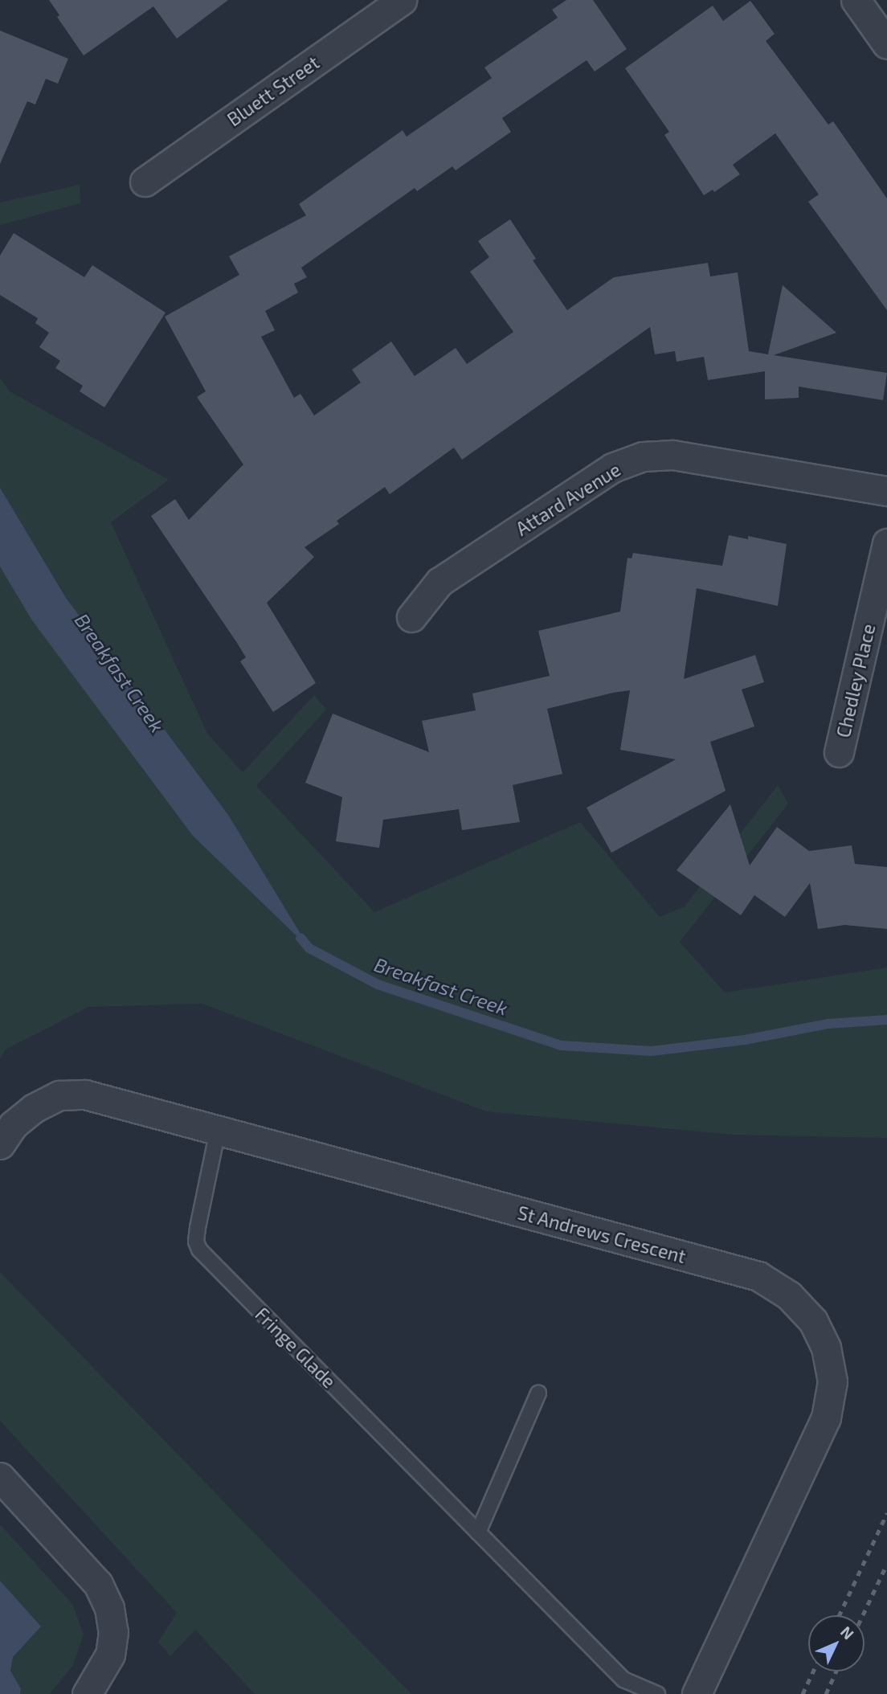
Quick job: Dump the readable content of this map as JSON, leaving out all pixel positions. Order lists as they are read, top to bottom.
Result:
{
  "streets": {
    "street": [
      "Bluett Street",
      "Attard Avenue",
      "Chedley Place",
      "St Andrews Crescent"
    ],
    "lane": ["Fringe Glade"]
  },
  "crossings": [
    ["St Andrews Crescent", "Fringe Glade"]
  ],
  "water": ["Breakfast Creek"],
  "north": "top right"
}
